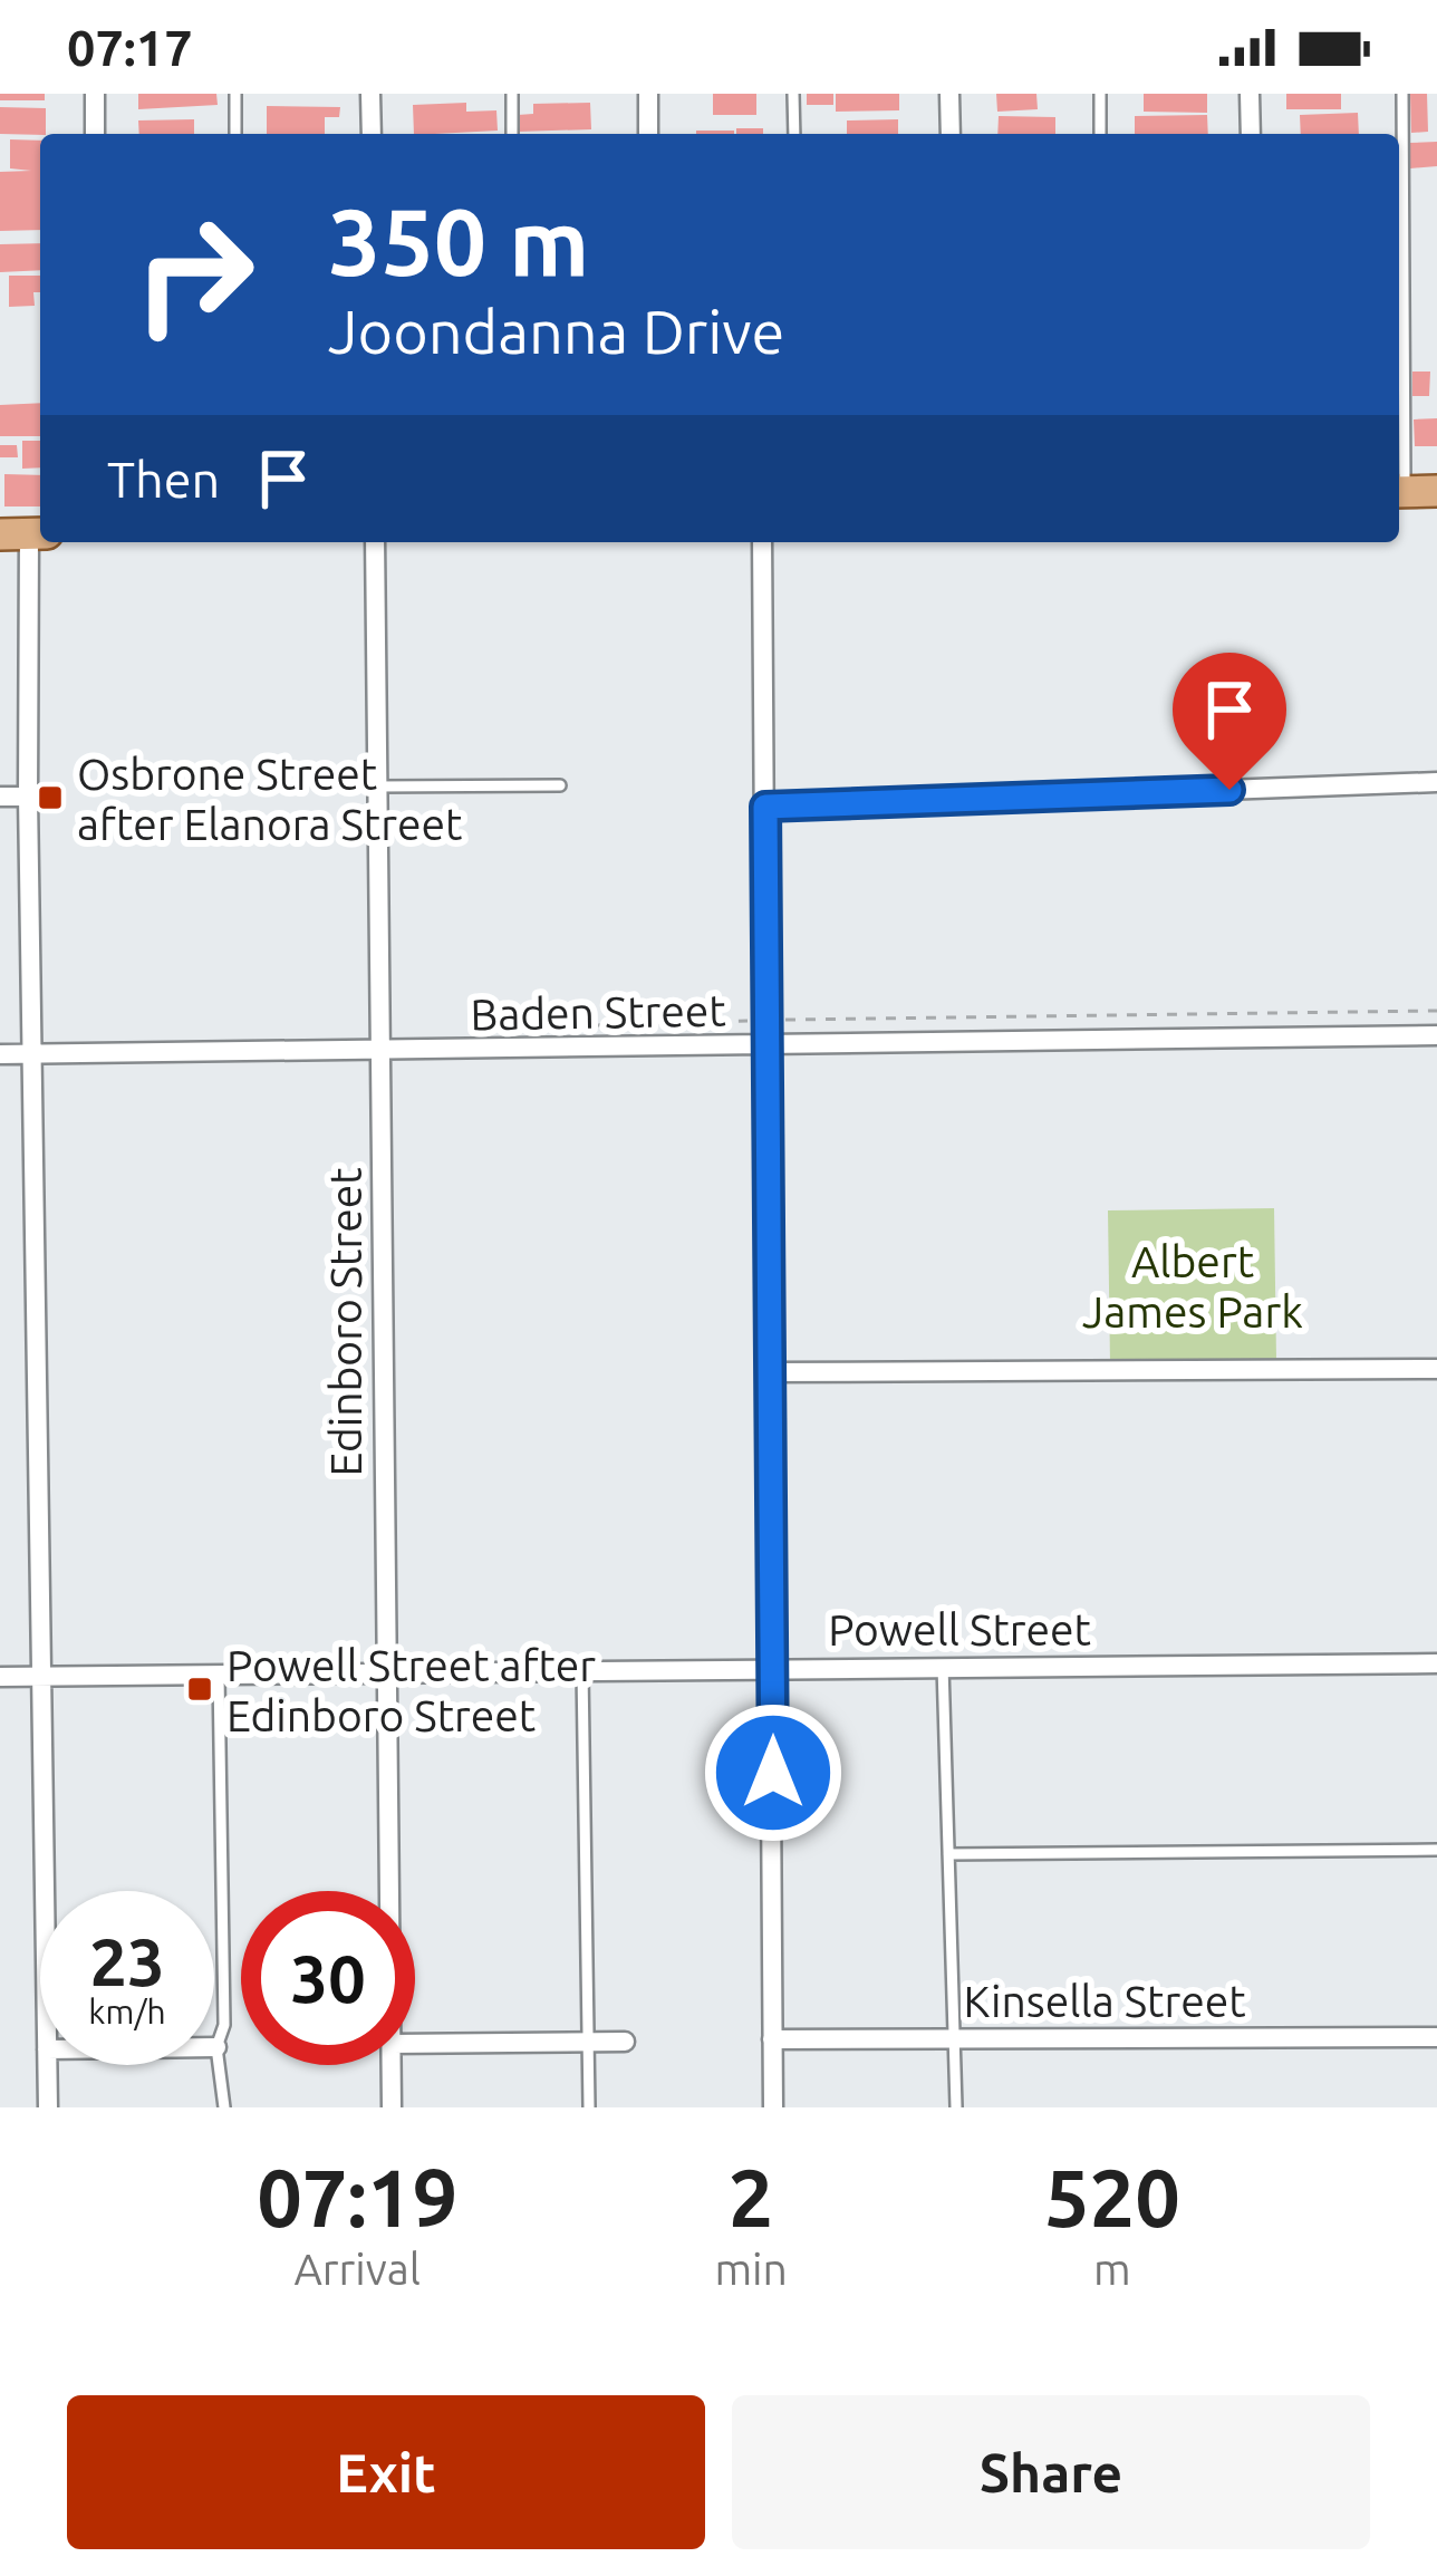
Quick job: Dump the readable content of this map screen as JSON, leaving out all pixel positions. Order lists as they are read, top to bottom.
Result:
{
  "streets": {
    "street": [
      "Baden Street",
      "Edinboro Street",
      "Powell Street",
      "Kinsella Street"
    ]
  },
  "crossings": [
    ["Baden Street", "Edinboro Street"],
    ["Edinboro Street", "Powell Street"]
  ],
  "parks": ["Albert James Park"],
  "places": {
    "transit": ["Osbrone Street after Elanora Street", "Powell Street after Edinboro Street"]
  },
  "page": {
    "status": "07:17",
    "turn": ["350 m", "Joondanna Drive"],
    "then": "Then",
    "speed": "23 km/h",
    "limit": "30",
    "eta": [
      "07:19",
      "Arrival",
      "2",
      "min",
      "520",
      "m"
    ],
    "buttons": ["Exit", "Share"]
  }
}
